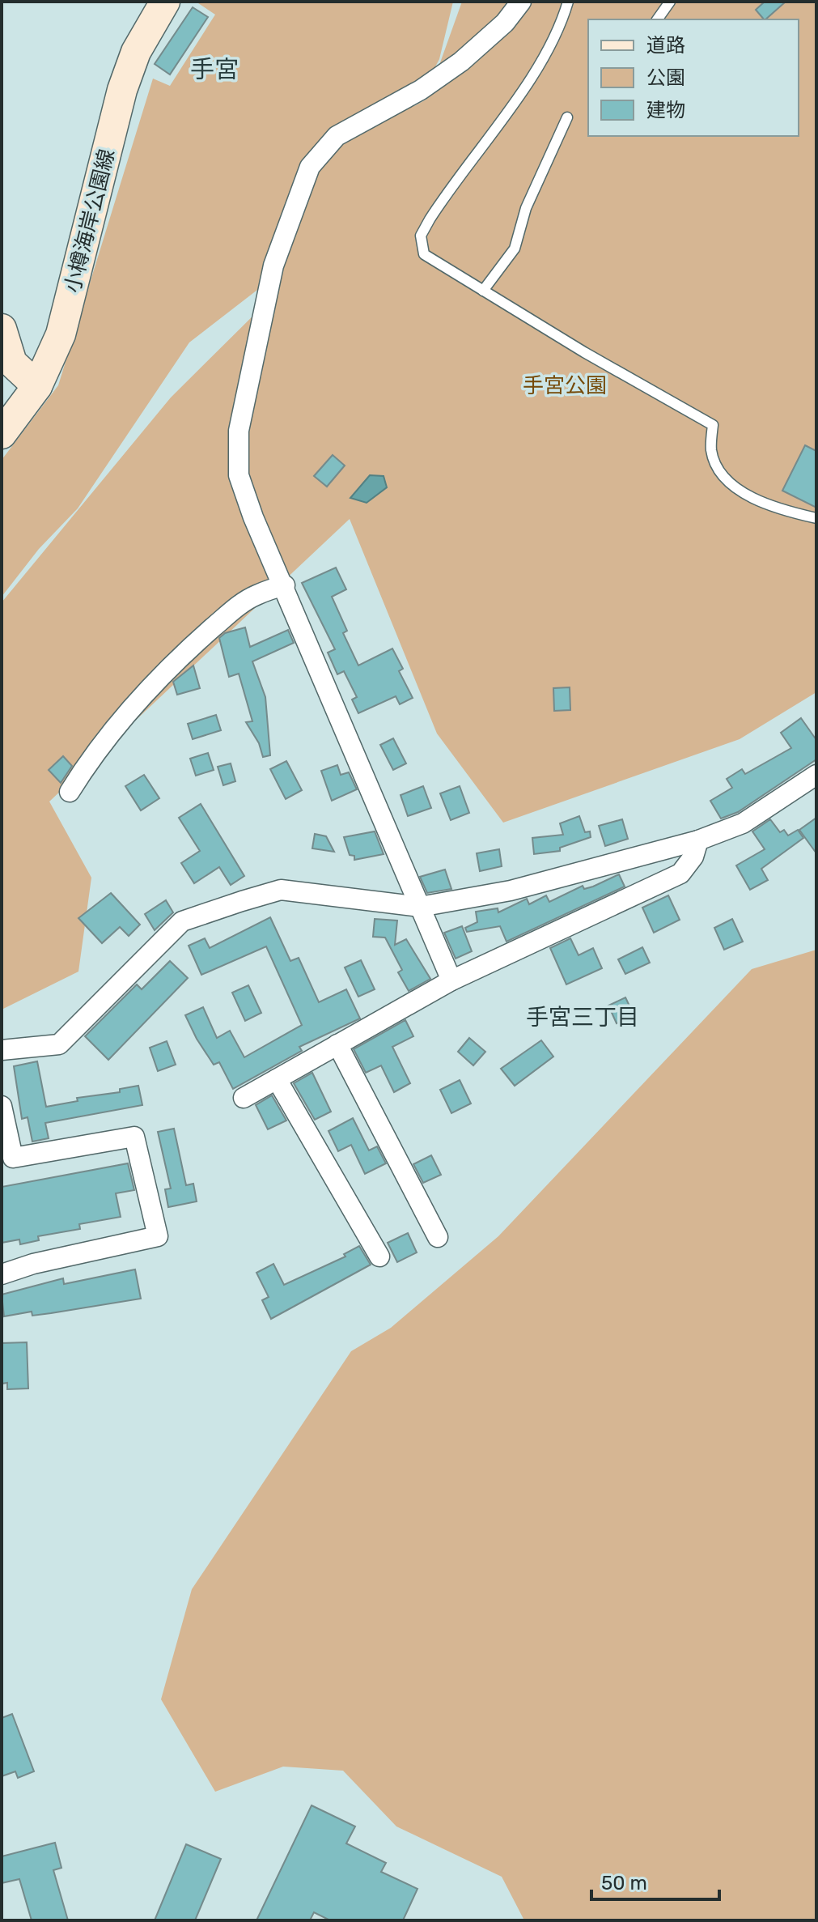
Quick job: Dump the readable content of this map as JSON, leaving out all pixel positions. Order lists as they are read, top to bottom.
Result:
{
  "streets": {
    "main road": ["小樽海岸公園線"]
  },
  "districts": ["手宮", "手宮三丁目"],
  "parks": ["手宮公園"],
  "legend": ["道路", "公園", "建物"],
  "scale_bar": "50 m"
}
